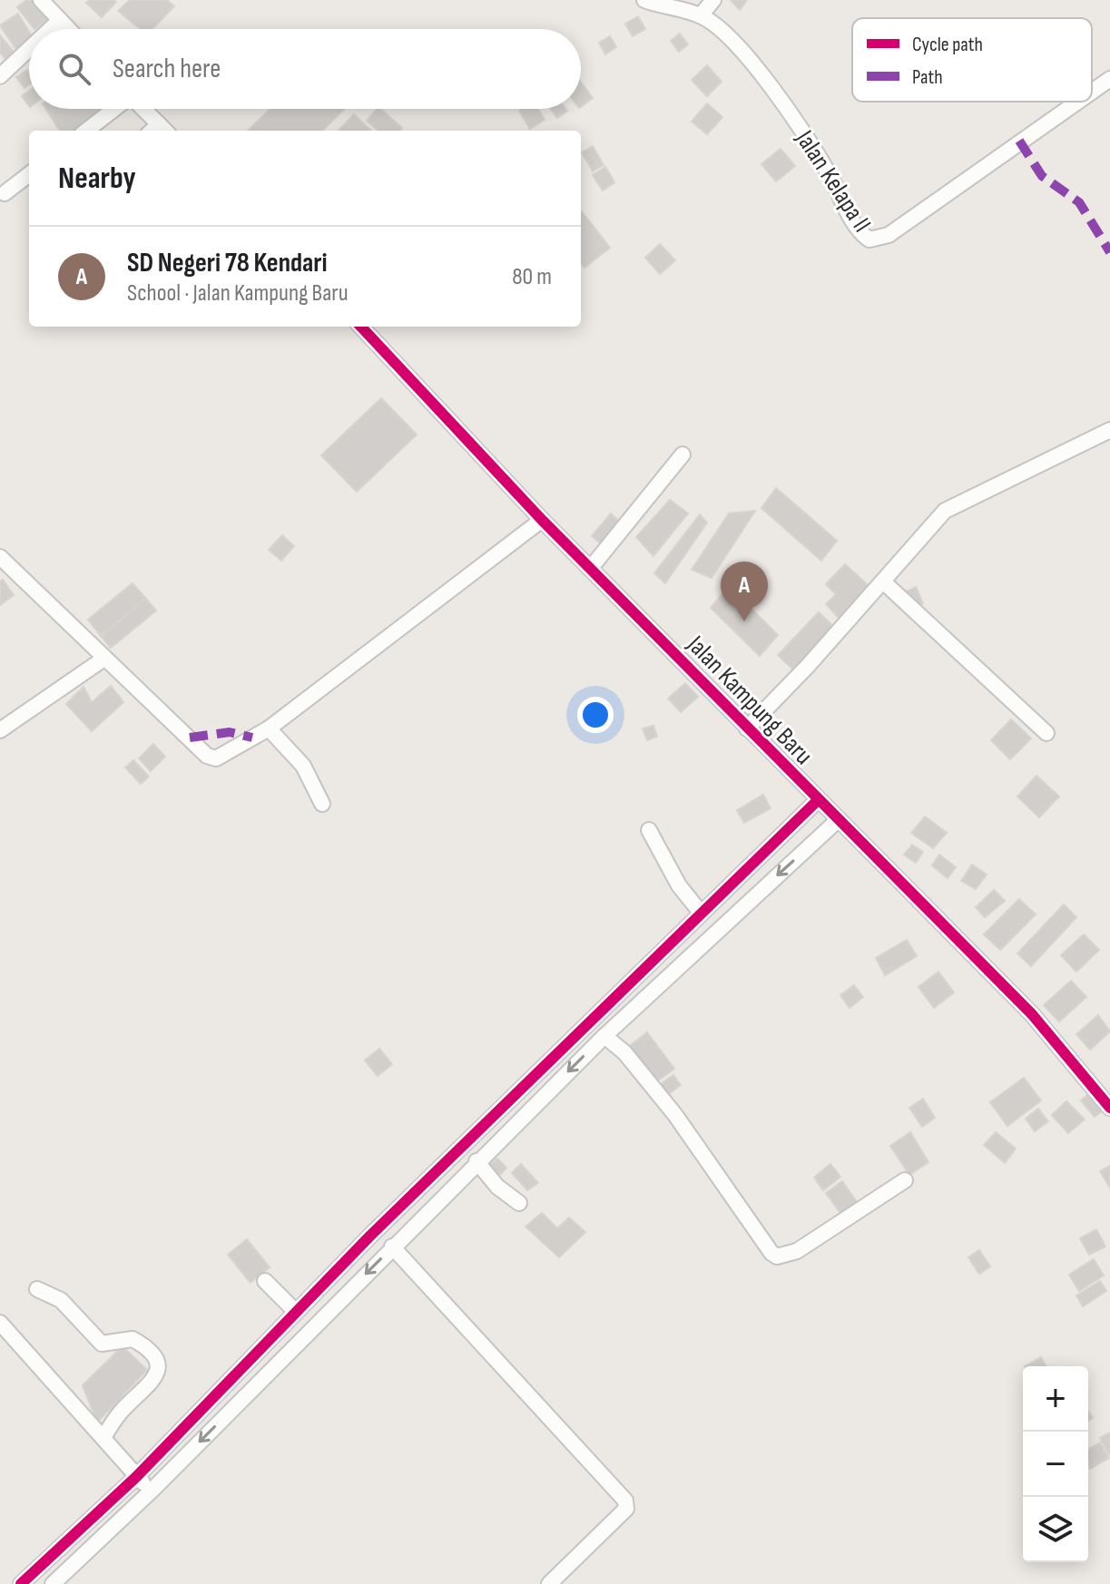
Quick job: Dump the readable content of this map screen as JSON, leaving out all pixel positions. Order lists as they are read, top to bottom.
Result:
{
  "streets": {
    "street": ["Jalan Kelapa II", "Jalan Kampung Baru"]
  },
  "legend": ["Cycle path", "Path"],
  "page": {
    "search": "Search here",
    "heading": "Nearby",
    "list": [
      {
        "mark": "A",
        "name": "SD Negeri 78 Kendari",
        "note": "School · Jalan Kampung Baru",
        "value": "80 m"
      }
    ],
    "pins": "A",
    "map_buttons": ["+", "−"]
  }
}
